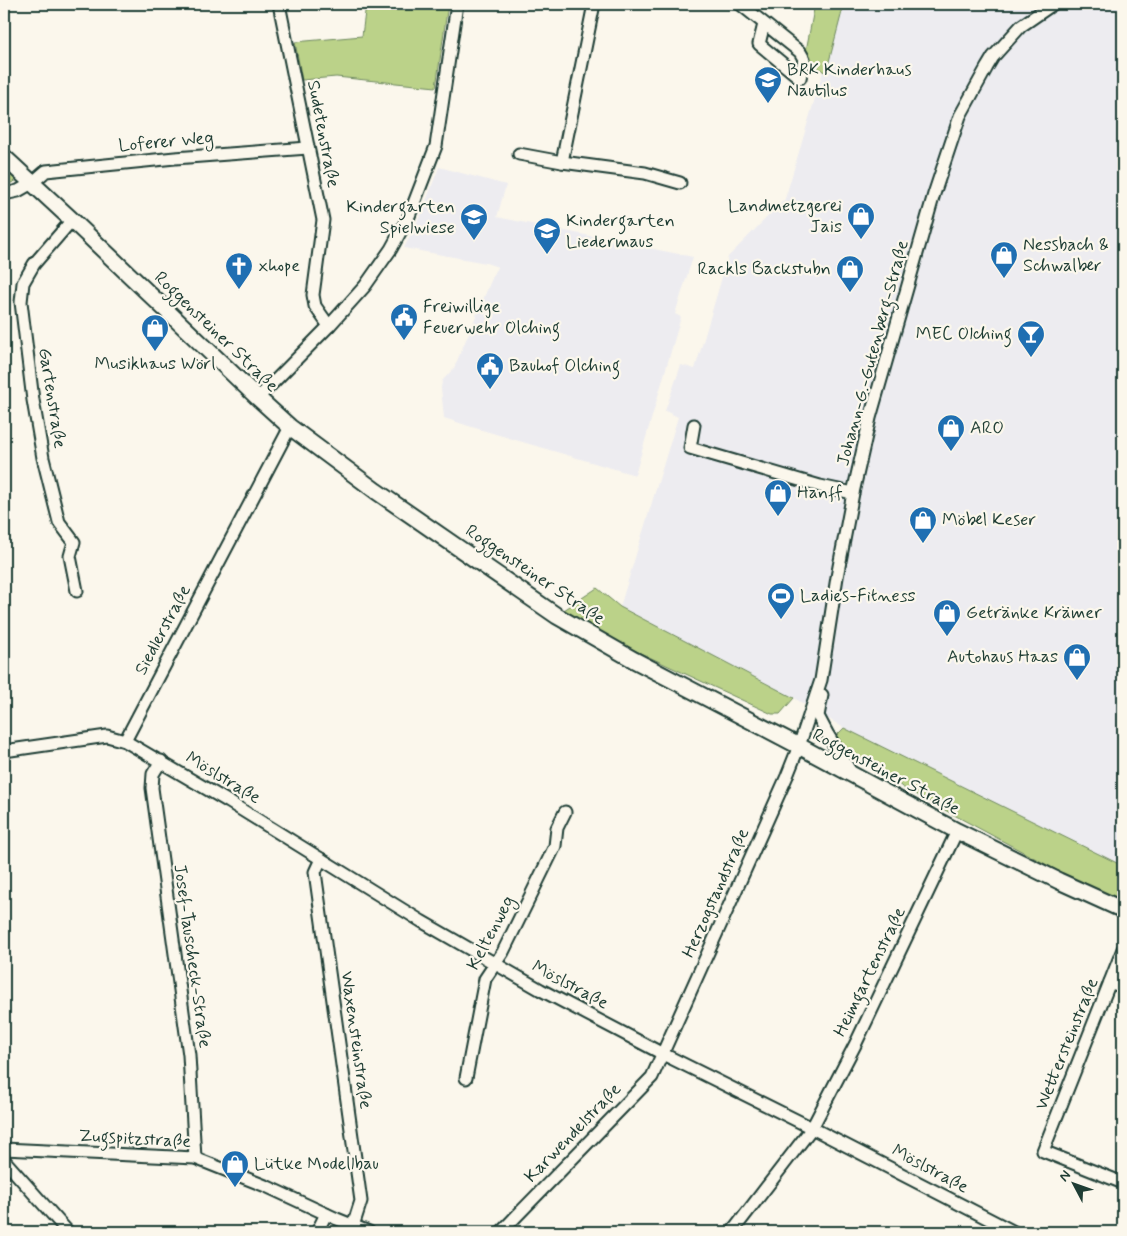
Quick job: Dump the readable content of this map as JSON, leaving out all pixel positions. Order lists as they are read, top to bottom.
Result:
{
  "streets": {
    "main road": ["Roggensteiner Straße"],
    "street": [
      "Sudetenstraße",
      "Loferer Weg",
      "Johann-G.-Gutenberg-Straße",
      "Gartenstraße",
      "Siedlerstraße",
      "Möslstraße",
      "Herzogstandstraße",
      "Keltenweg",
      "Josef-Tauscheck-Straße",
      "Heimgartenstraße",
      "Waxensteinstraße",
      "Wettersteinstraße",
      "Karwendelstraße",
      "Zugspitzstraße"
    ]
  },
  "crossings": [
    ["Sudetenstraße", "Loferer Weg"],
    ["Loferer Weg", "Roggensteiner Straße"],
    ["Roggensteiner Straße", "Johann-G.-Gutenberg-Straße"],
    ["Roggensteiner Straße", "Gartenstraße"],
    ["Roggensteiner Straße", "Siedlerstraße"],
    ["Roggensteiner Straße", "Herzogstandstraße"],
    ["Roggensteiner Straße", "Heimgartenstraße"],
    ["Johann-G.-Gutenberg-Straße", "Herzogstandstraße"],
    ["Siedlerstraße", "Möslstraße"],
    ["Möslstraße", "Herzogstandstraße"],
    ["Möslstraße", "Keltenweg"],
    ["Möslstraße", "Josef-Tauscheck-Straße"],
    ["Möslstraße", "Heimgartenstraße"],
    ["Möslstraße", "Waxensteinstraße"],
    ["Möslstraße", "Karwendelstraße"],
    ["Herzogstandstraße", "Karwendelstraße"],
    ["Josef-Tauscheck-Straße", "Zugspitzstraße"],
    ["Waxensteinstraße", "Zugspitzstraße"]
  ],
  "places": {
    "school or university": ["BRK Kinderhaus Nautilus", "Kindergarten Spielwiese", "Kindergarten Liedermaus"],
    "shop": [
      "Landmetzgerei Jais",
      "Nessbach & Schwalber",
      "Rackls Backstubn",
      "Musikhaus Wörl",
      "ARO",
      "Hanff",
      "Möbel Keser",
      "Getränke Krämer",
      "Autohaus Haas",
      "Lütke Modellbau"
    ],
    "church": ["xhope"],
    "public building": ["Freiwillige Feuerwehr Olching", "Bauhof Olching"],
    "bar": ["MEC Olching"],
    "sports": ["Ladies-Fitness"]
  },
  "north": "top left"
}
